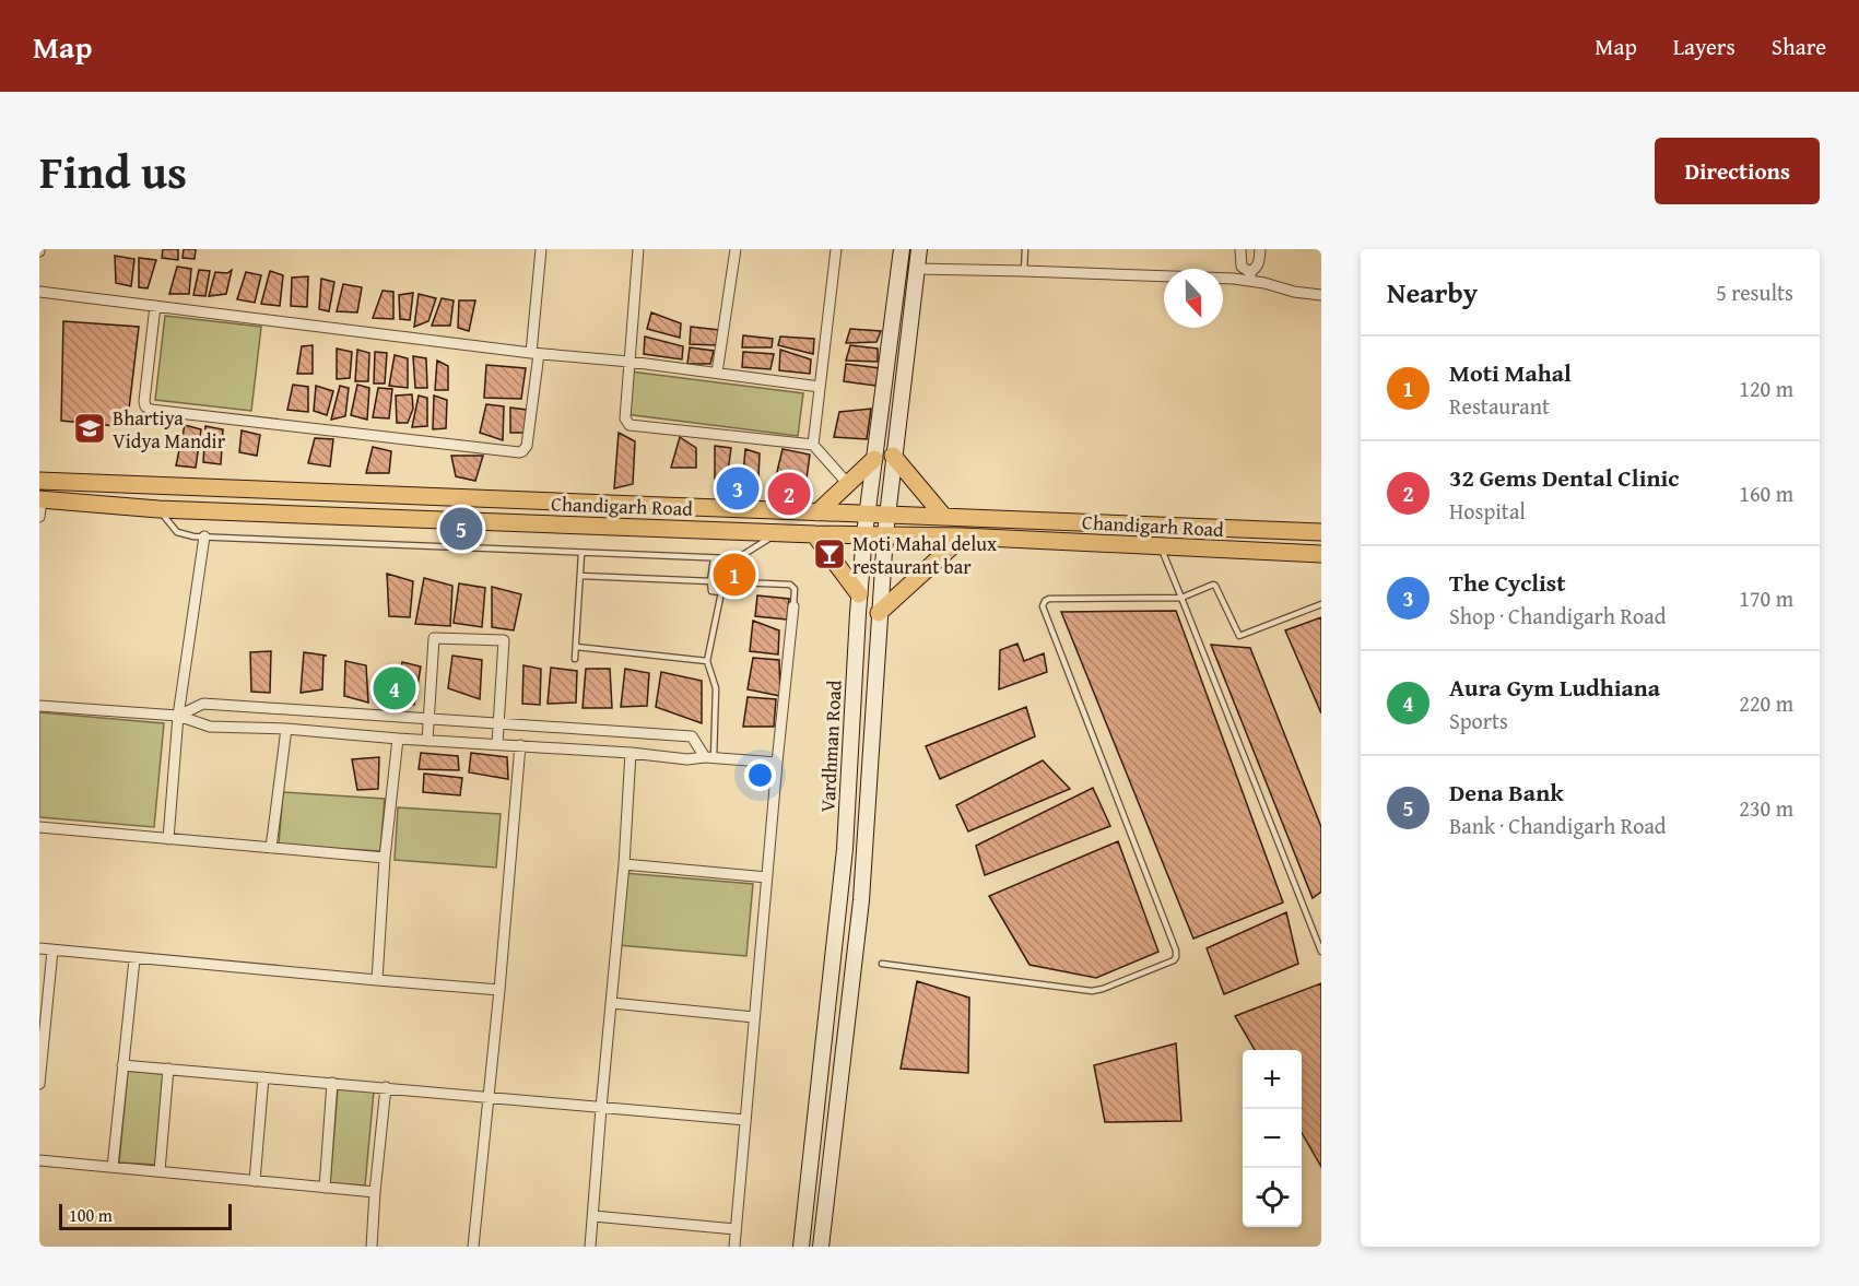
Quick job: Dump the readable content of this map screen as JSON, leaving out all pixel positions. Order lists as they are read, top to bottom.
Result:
{
  "streets": {
    "main road": ["Chandigarh Road"],
    "street": ["Vardhman Road"]
  },
  "crossings": [
    ["Chandigarh Road", "Vardhman Road"]
  ],
  "places": {
    "school or university": ["Bhartiya Vidya Mandir"],
    "bar": ["Moti Mahal delux restaurant bar"]
  },
  "scale_bar": "100 m",
  "north": "bottom",
  "page": {
    "header": "Map",
    "nav": ["Map", "Layers", "Share"],
    "title": "Find us",
    "buttons": "Directions",
    "heading": ["Nearby", "5 results"],
    "list": [
      {
        "mark": "1",
        "name": "Moti Mahal",
        "note": "Restaurant",
        "value": "120 m"
      },
      {
        "mark": "2",
        "name": "32 Gems Dental Clinic",
        "note": "Hospital",
        "value": "160 m"
      },
      {
        "mark": "3",
        "name": "The Cyclist",
        "note": "Shop · Chandigarh Road",
        "value": "170 m"
      },
      {
        "mark": "4",
        "name": "Aura Gym Ludhiana",
        "note": "Sports",
        "value": "220 m"
      },
      {
        "mark": "5",
        "name": "Dena Bank",
        "note": "Bank · Chandigarh Road",
        "value": "230 m"
      }
    ],
    "pins": [
      "3",
      "2",
      "5",
      "1",
      "4"
    ],
    "map_buttons": ["+", "−"],
    "scale": "100 m"
  }
}
